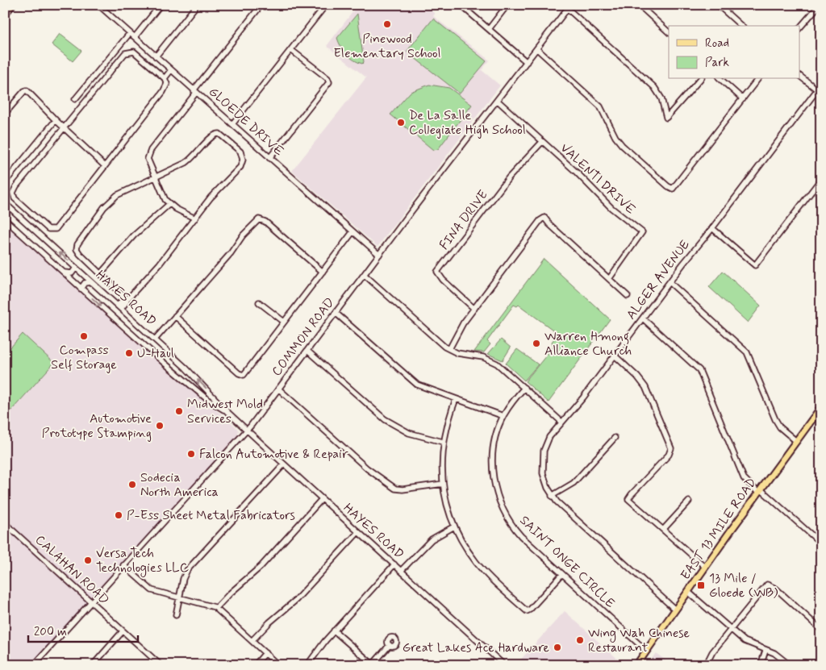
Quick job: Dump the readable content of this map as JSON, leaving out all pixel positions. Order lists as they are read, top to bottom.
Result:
{
  "streets": {
    "main road": ["EAST 13 MILE ROAD"],
    "street": [
      "GLOEDE DRIVE",
      "VALENTI DRIVE",
      "FINA DRIVE",
      "ALGER AVENUE",
      "HAYES ROAD",
      "COMMON ROAD",
      "SAINT ONGE CIRCLE",
      "CALAHAN ROAD"
    ]
  },
  "crossings": [
    ["GLOEDE DRIVE", "COMMON ROAD"],
    ["VALENTI DRIVE", "FINA DRIVE"],
    ["VALENTI DRIVE", "COMMON ROAD"],
    ["HAYES ROAD", "COMMON ROAD"],
    ["COMMON ROAD", "CALAHAN ROAD"],
    ["EAST 13 MILE ROAD", "SAINT ONGE CIRCLE"]
  ],
  "places": {
    "other": [
      "Pinewood Elementary School",
      "De La Salle Collegiate High School",
      "Compass Self Storage",
      "Warren Hmong Alliance Church",
      "U-Haul",
      "Midwest Mold Services",
      "Automotive Prototype Stamping",
      "Falcon Automotive & Repair",
      "Sodecia North America",
      "P-Ess Sheet Metal Fabricators",
      "Versa Tech Technologies LLC",
      "Wing Wah Chinese Restaurant",
      "Great Lakes Ace Hardware"
    ],
    "transit": ["13 Mile / Gloede (WB)"]
  },
  "legend": ["Road", "Park"],
  "scale_bar": "200 m"
}
